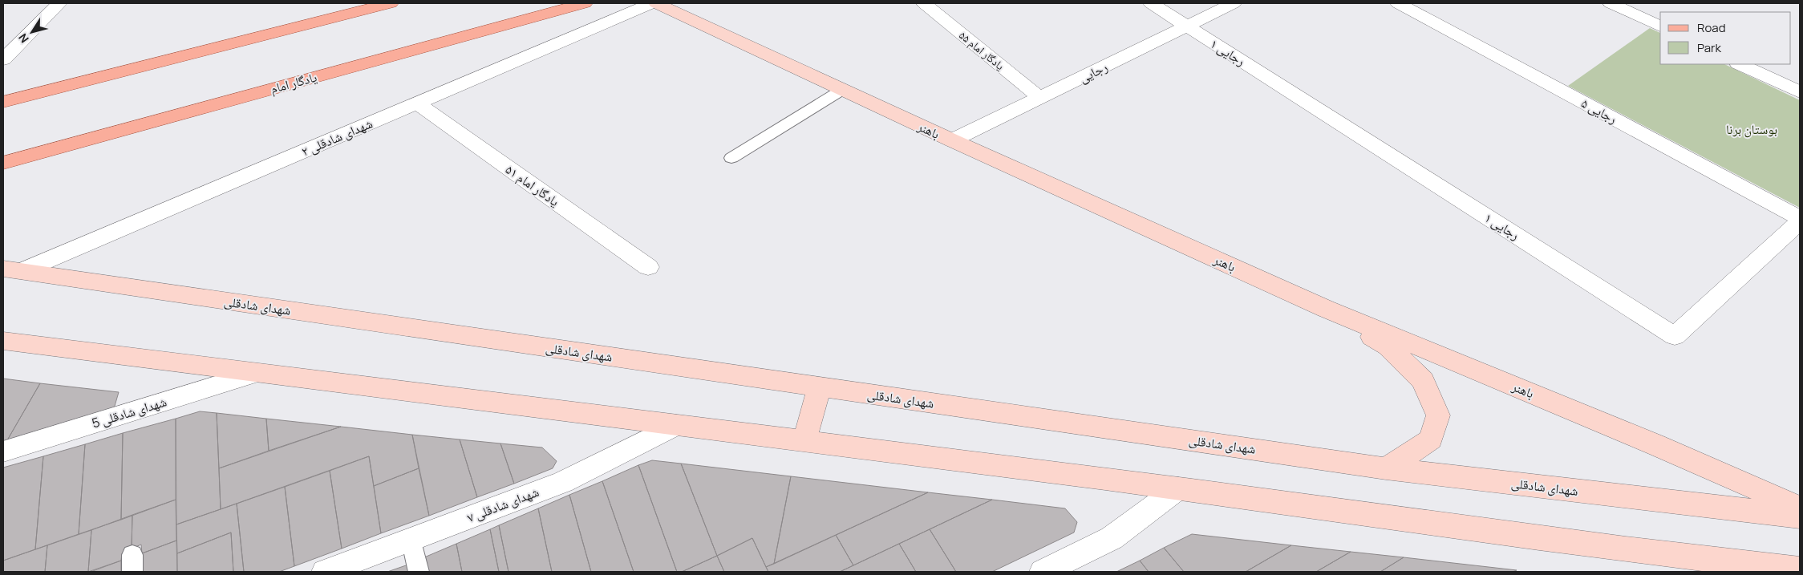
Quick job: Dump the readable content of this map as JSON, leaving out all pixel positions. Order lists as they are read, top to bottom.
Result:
{
  "streets": {
    "main road": ["یادگار امام", "باهنر", "شهدای شادقلی"],
    "street": [
      "یادگار امام ۵۵",
      "رجایی ۱",
      "رجایی",
      "رجایی ۵",
      "شهدای شادقلی ۲",
      "یادگار امام ۵۱",
      "شهدای شادقلی 5",
      "شهدای شادقلی ۷"
    ]
  },
  "crossings": [
    ["یادگار امام ۵۵", "رجایی"],
    ["رجایی ۱", "رجایی"],
    ["رجایی ۱", "رجایی ۵"],
    ["رجایی", "باهنر"],
    ["شهدای شادقلی ۲", "یادگار امام ۵۱"],
    ["شهدای شادقلی ۲", "شهدای شادقلی"]
  ],
  "parks": ["بوستان برنا"],
  "legend": ["Road", "Park"],
  "north": "bottom left"
}
